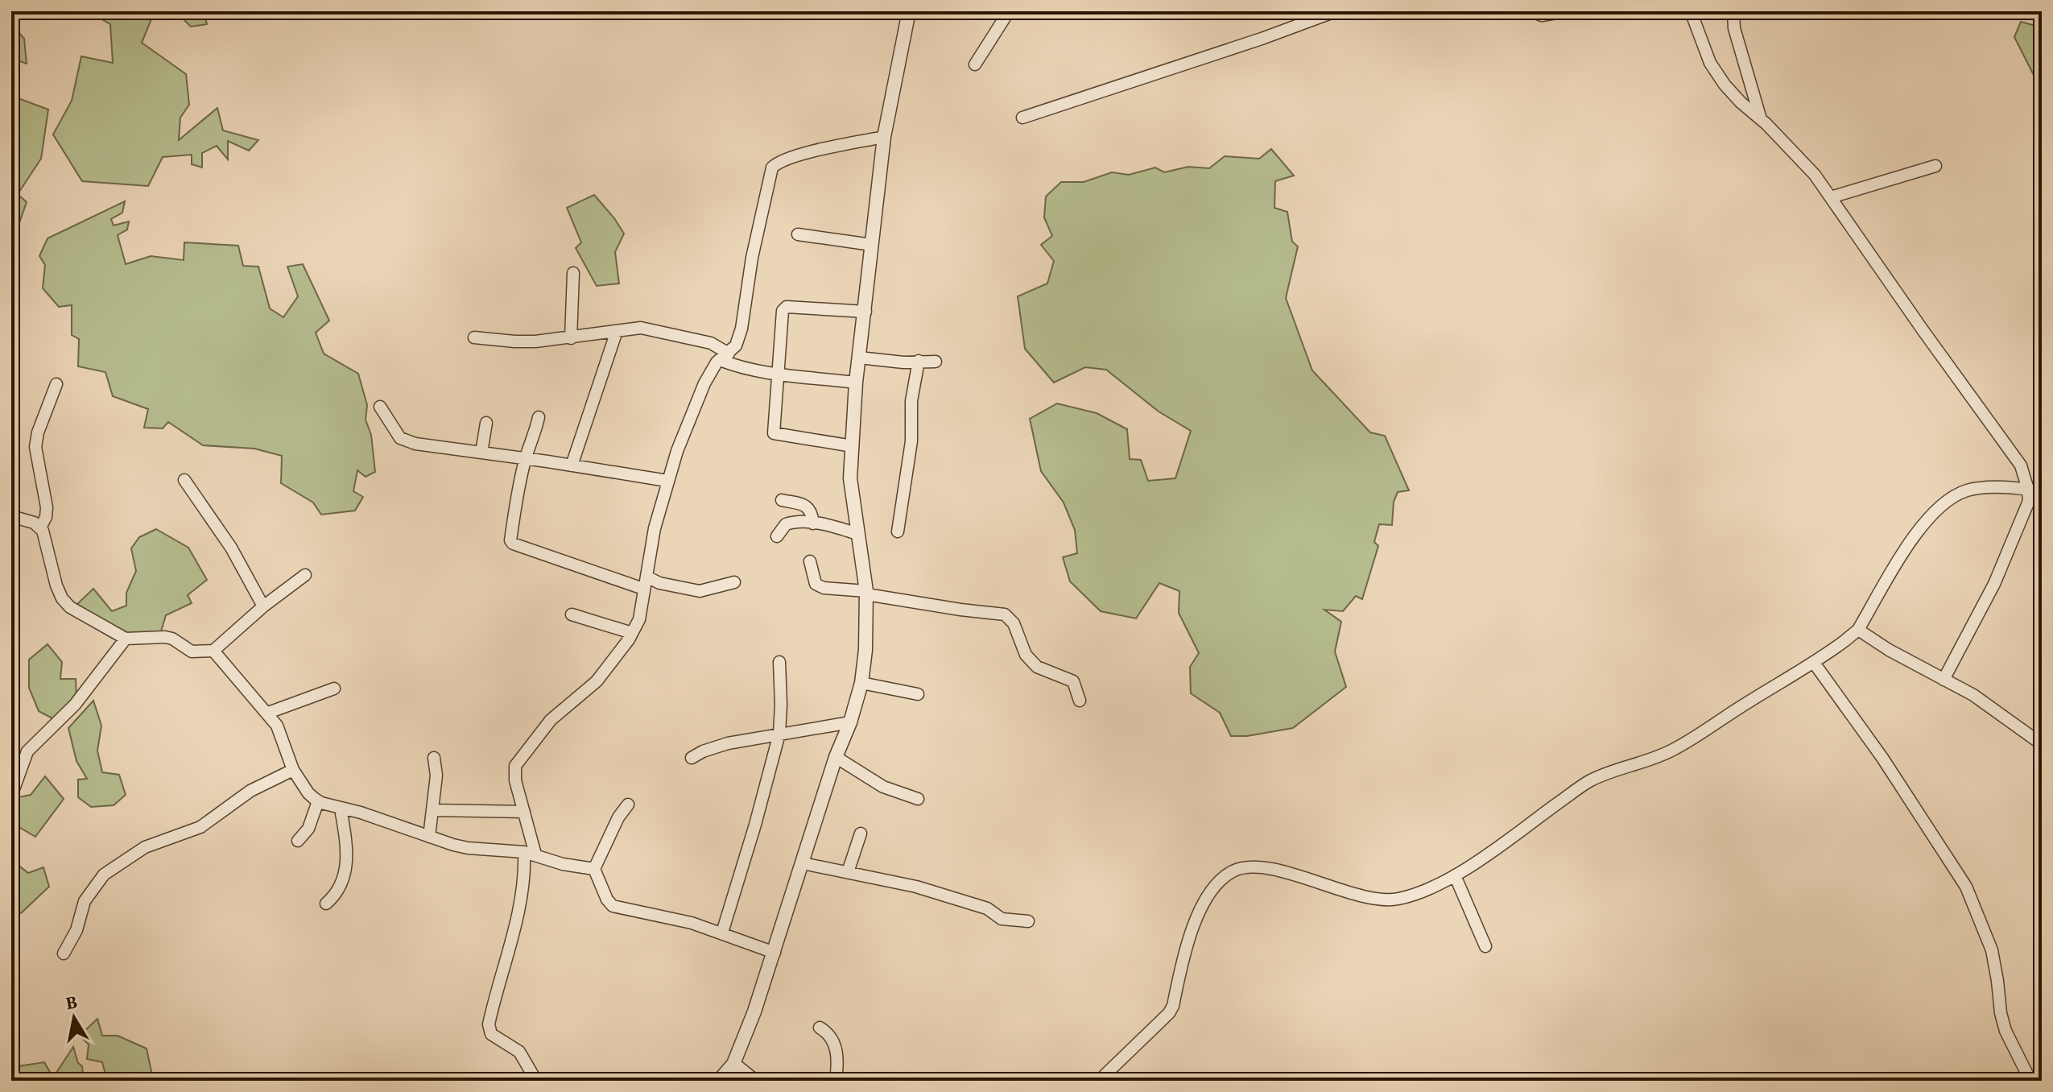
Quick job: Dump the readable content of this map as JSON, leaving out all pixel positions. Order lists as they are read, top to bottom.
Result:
{
  "north": "top"
}
